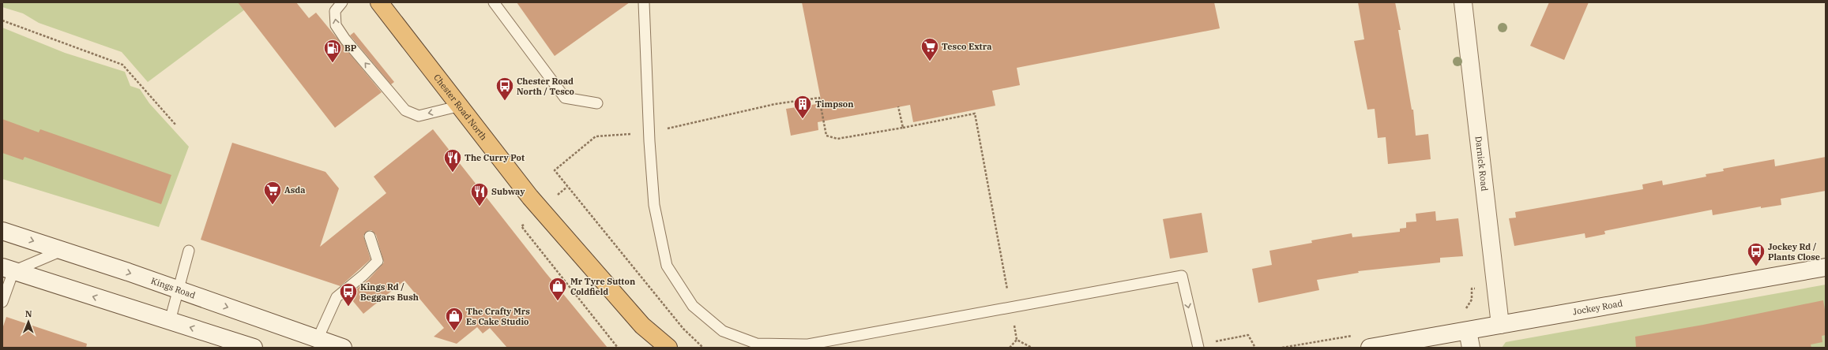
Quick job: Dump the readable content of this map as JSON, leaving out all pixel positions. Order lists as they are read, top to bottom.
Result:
{
  "streets": {
    "highway": ["Chester Road North"],
    "main road": ["Darnick Road", "Kings Road", "Jockey Road"]
  },
  "crossings": [
    ["Darnick Road", "Jockey Road"]
  ],
  "places": {
    "supermarket": ["Tesco Extra", "Asda"],
    "fuel station": ["BP"],
    "bus stop": ["Chester Road North / Tesco", "Jockey Rd / Plants Close", "Kings Rd / Beggars Bush"],
    "building": ["Timpson"],
    "restaurant": ["The Curry Pot", "Subway"],
    "shop": ["Mr Tyre Sutton Coldfield", "The Crafty Mrs Es Cake Studio"]
  },
  "north": "top"
}
